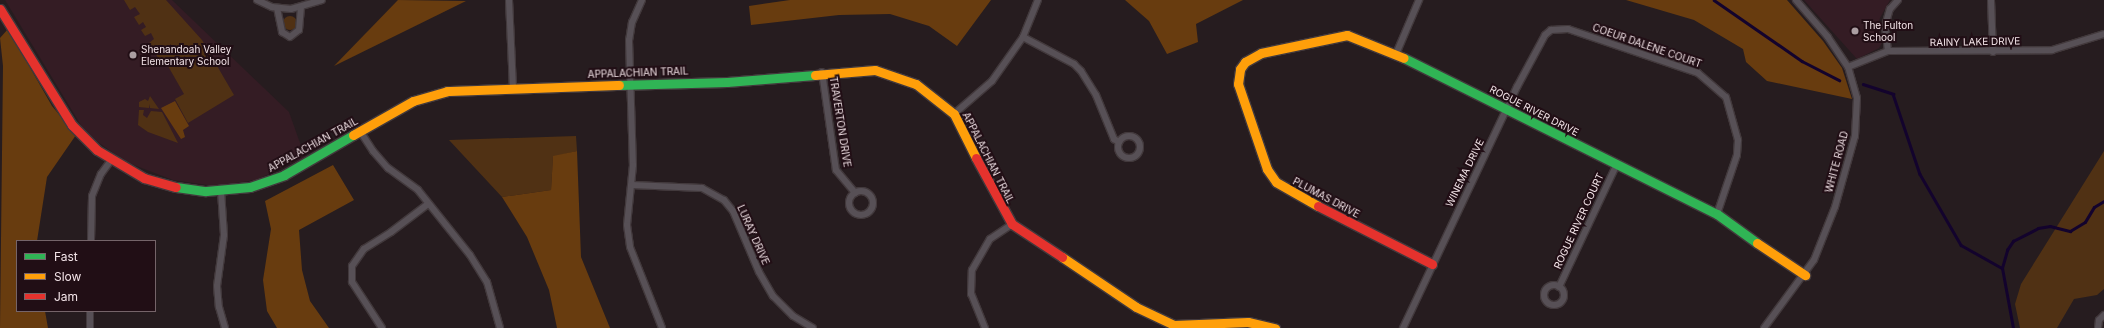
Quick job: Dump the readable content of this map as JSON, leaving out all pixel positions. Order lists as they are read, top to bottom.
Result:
{
  "streets": {
    "street": [
      "RAINY LAKE DRIVE",
      "COEUR DALENE COURT",
      "APPALACHIAN TRAIL",
      "ROGUE RIVER DRIVE",
      "TRAVERTON DRIVE",
      "WHITE ROAD",
      "WINEMA DRIVE",
      "PLUMAS DRIVE",
      "ROGUE RIVER COURT",
      "LURAY DRIVE"
    ]
  },
  "crossings": [
    ["RAINY LAKE DRIVE", "WHITE ROAD"],
    ["COEUR DALENE COURT", "ROGUE RIVER DRIVE"],
    ["COEUR DALENE COURT", "WINEMA DRIVE"],
    ["APPALACHIAN TRAIL", "TRAVERTON DRIVE"],
    ["ROGUE RIVER DRIVE", "WHITE ROAD"],
    ["ROGUE RIVER DRIVE", "WINEMA DRIVE"],
    ["ROGUE RIVER DRIVE", "PLUMAS DRIVE"],
    ["ROGUE RIVER DRIVE", "ROGUE RIVER COURT"],
    ["WINEMA DRIVE", "PLUMAS DRIVE"]
  ],
  "places": ["The Fulton School", "Shenandoah Valley Elementary School"],
  "legend": ["Fast", "Slow", "Jam"]
}
